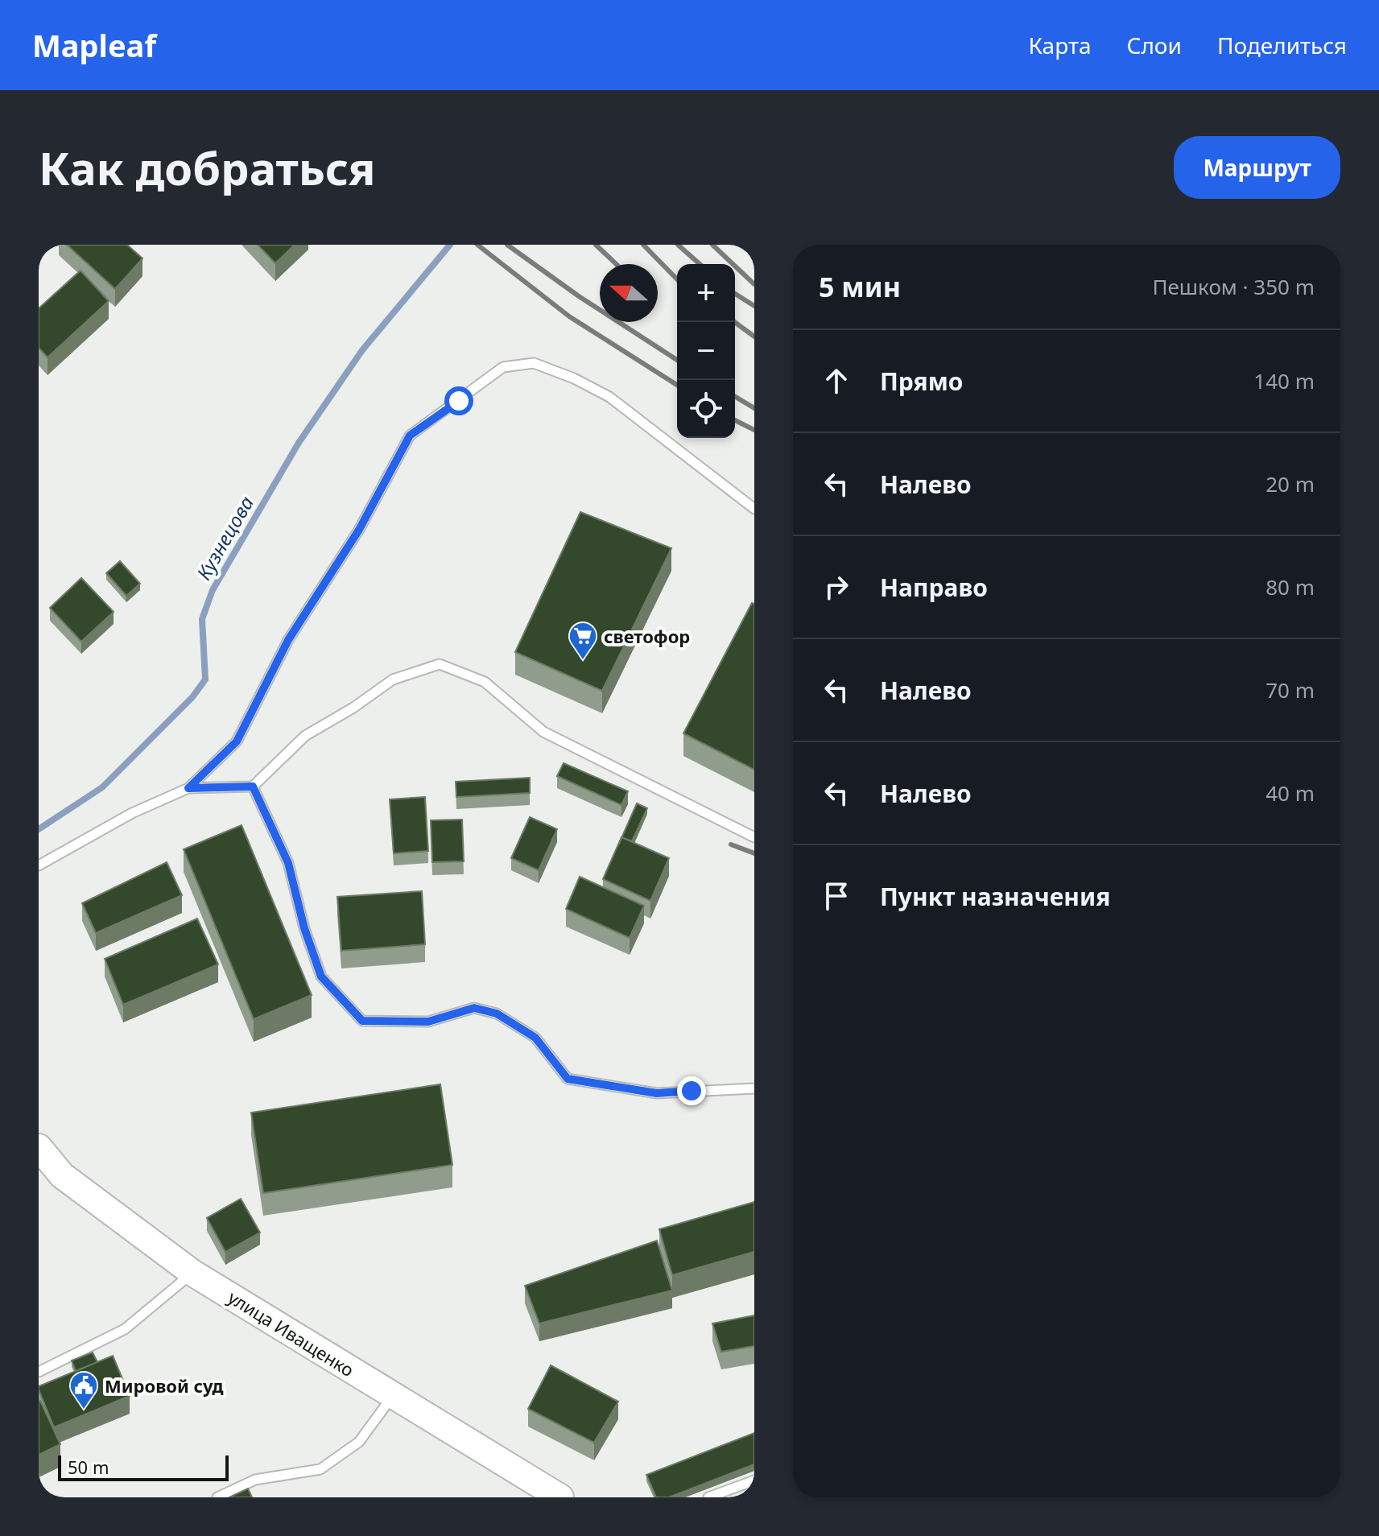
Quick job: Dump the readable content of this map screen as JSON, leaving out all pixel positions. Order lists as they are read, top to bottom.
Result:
{
  "streets": {
    "main road": ["улица Иващенко"]
  },
  "water": ["Кузнецова"],
  "places": {
    "supermarket": ["светофор"],
    "public building": ["Мировой суд"]
  },
  "scale_bar": "50 m",
  "north": "left",
  "page": {
    "header": "Mapleaf",
    "nav": ["Карта", "Слои", "Поделиться"],
    "buttons": "Маршрут",
    "title": "Как добраться",
    "heading": ["5 мин", "Пешком · 350 m"],
    "map_buttons": ["+", "−"],
    "list": [
      ["Прямо", "140 m"],
      ["Налево", "20 m"],
      ["Направо", "80 m"],
      ["Налево", "70 m"],
      ["Налево", "40 m"],
      "Пункт назначения"
    ],
    "scale": "50 m"
  }
}
